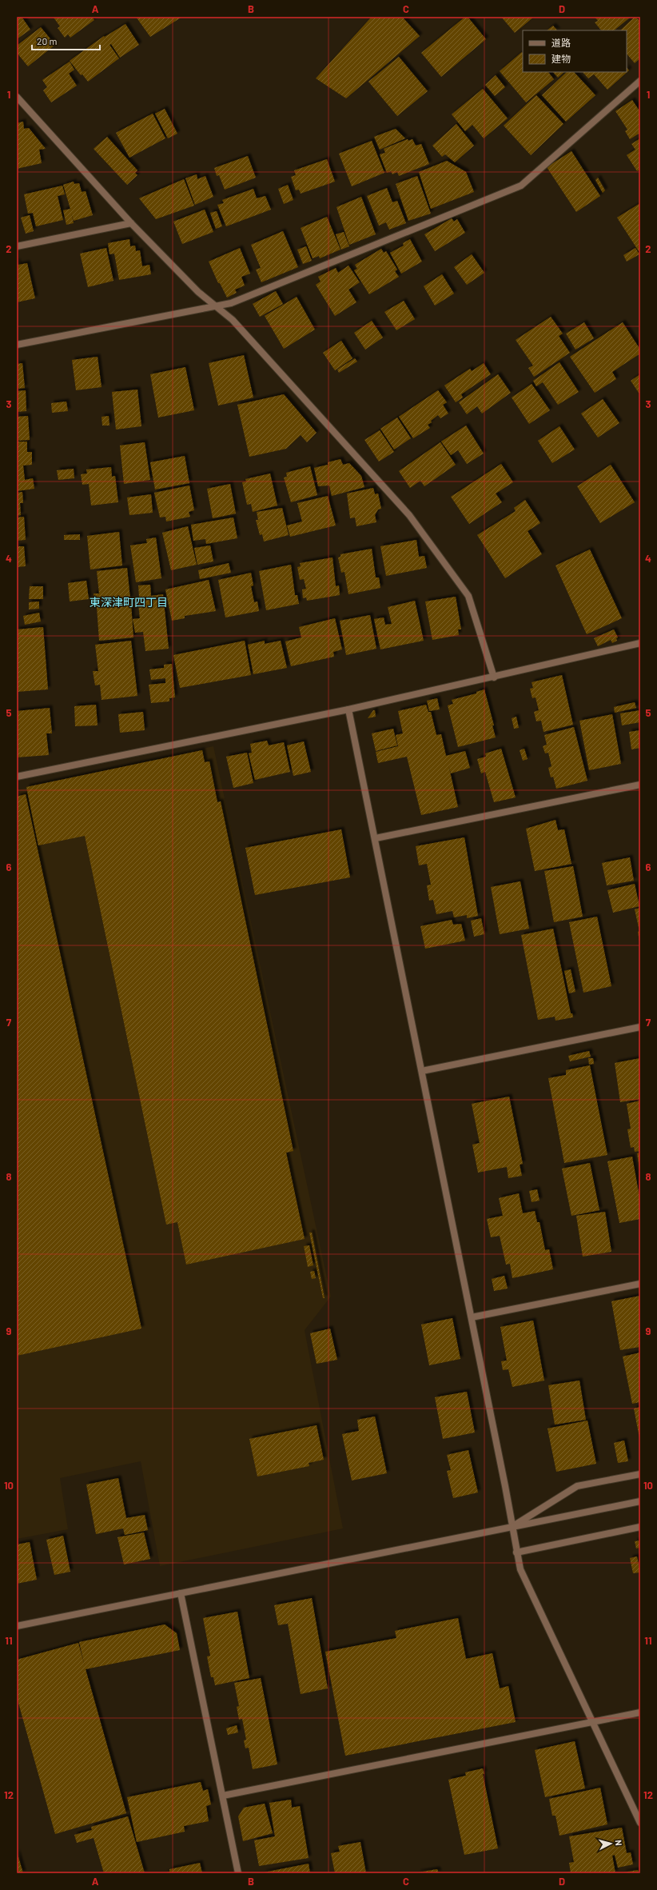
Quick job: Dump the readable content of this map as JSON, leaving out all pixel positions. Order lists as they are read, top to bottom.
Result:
{
  "districts": ["東深津町四丁目"],
  "legend": ["道路", "建物"],
  "scale_bar": "20 m",
  "north": "right",
  "grid": {
    "columns": [
      "A",
      "B",
      "C",
      "D"
    ],
    "rows": [
      "1",
      "2",
      "3",
      "4",
      "5",
      "6",
      "7",
      "8",
      "9",
      "10",
      "11",
      "12"
    ]
  }
}
